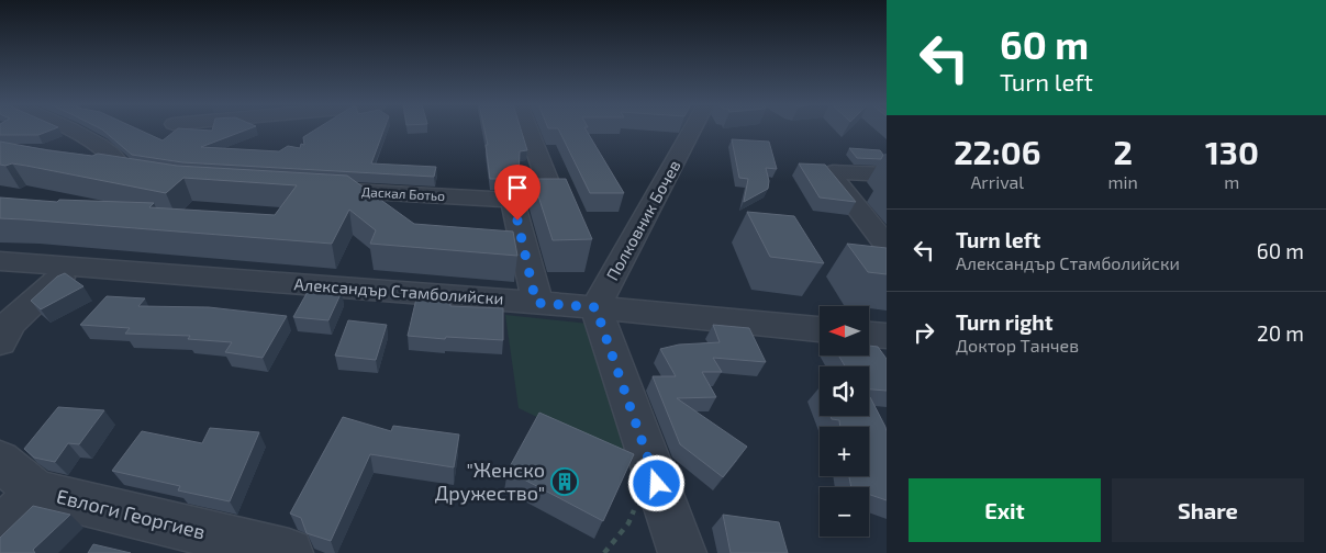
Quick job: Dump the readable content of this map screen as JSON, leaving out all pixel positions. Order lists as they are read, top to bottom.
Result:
{
  "streets": {
    "street": [
      "Даскал Ботьо",
      "Полковник Бочев",
      "Александър Стамболийски",
      "Евлоги Георгиев"
    ]
  },
  "crossings": [
    ["Полковник Бочев", "Александър Стамболийски"]
  ],
  "places": {
    "building": ["\"Женско Дружество\""]
  },
  "north": "left",
  "page": {
    "turn": ["60 m", "Turn left"],
    "eta": [
      "22:06",
      "Arrival",
      "2",
      "min",
      "130",
      "m"
    ],
    "list": [
      {
        "name": "Turn left",
        "note": "Александър Стамболийски",
        "value": "60 m"
      },
      {
        "name": "Turn right",
        "note": "Доктор Танчев",
        "value": "20 m"
      }
    ],
    "map_buttons": ["+", "−"],
    "buttons": ["Exit", "Share"]
  }
}
